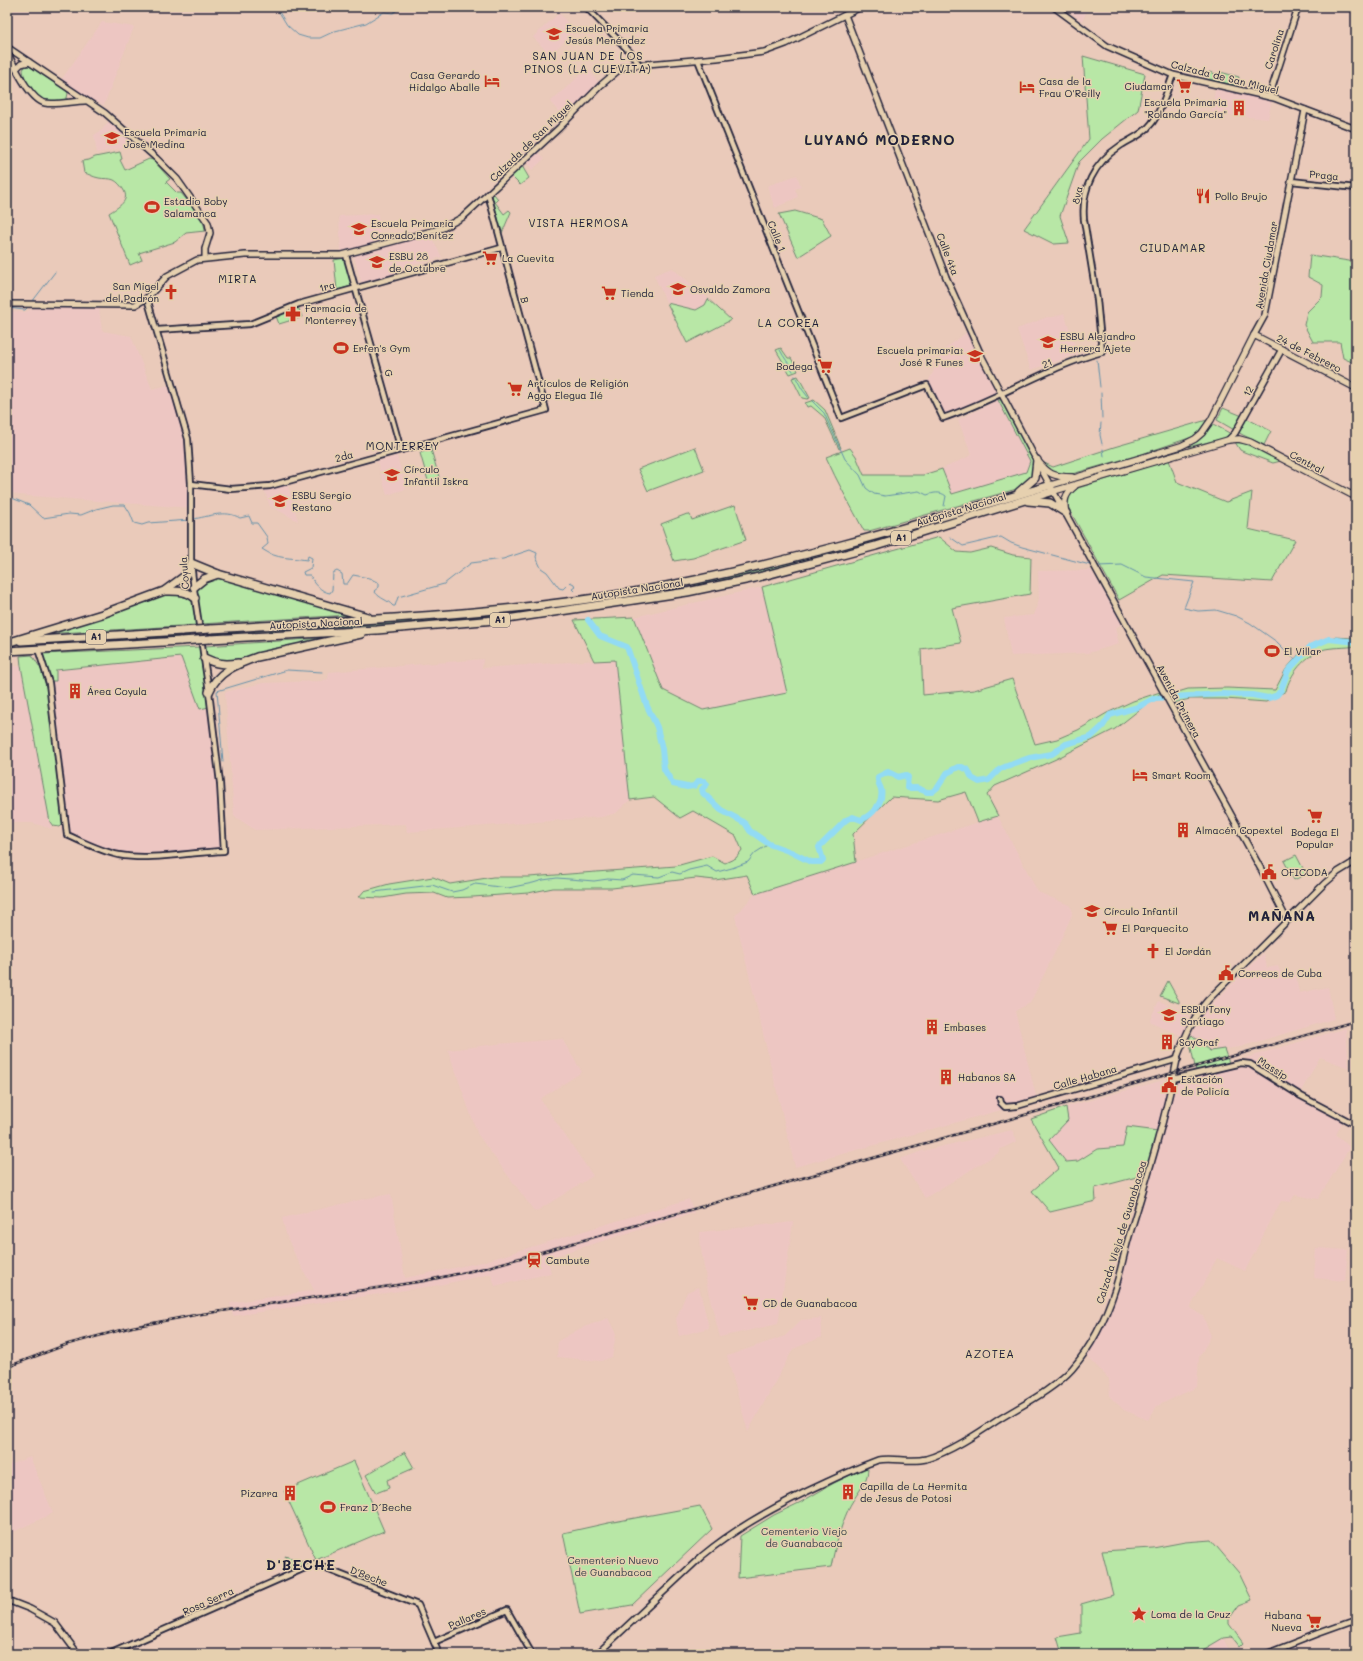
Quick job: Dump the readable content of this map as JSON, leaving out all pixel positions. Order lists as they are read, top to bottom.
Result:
{
  "streets": {
    "highway": ["Autopista Nacional", "A1"],
    "main road": [
      "Carolina",
      "Calzada de San Miguel",
      "Calle 4ta",
      "Avenida Ciudamar",
      "24 de Febrero",
      "12",
      "Central",
      "Avenida Primera",
      "Calzada Vieja de Guanabacoa"
    ],
    "street": [
      "Praga",
      "8va",
      "Calle 1",
      "1ra",
      "B",
      "21",
      "G",
      "2da",
      "Coyula",
      "Massip",
      "Calle Habana",
      "D'Beche",
      "Rosa Serra",
      "Pallares"
    ]
  },
  "crossings": [
    ["Carolina", "Calzada de San Miguel"],
    ["Calzada de San Miguel", "8va"],
    ["Calzada de San Miguel", "Calle 1"],
    ["Calzada de San Miguel", "Calle 4ta"],
    ["Calzada de San Miguel", "Avenida Ciudamar"],
    ["Calzada de San Miguel", "B"],
    ["Calzada de San Miguel", "G"],
    ["Praga", "Avenida Ciudamar"],
    ["8va", "21"],
    ["Calle 1", "21"],
    ["Calle 4ta", "21"],
    ["Calle 4ta", "Autopista Nacional"],
    ["Calle 4ta", "Avenida Primera"],
    ["Avenida Ciudamar", "24 de Febrero"],
    ["Avenida Ciudamar", "Autopista Nacional"],
    ["1ra", "B"],
    ["1ra", "G"],
    ["1ra", "Coyula"],
    ["B", "2da"],
    ["24 de Febrero", "12"],
    ["G", "2da"],
    ["12", "Autopista Nacional"],
    ["2da", "Coyula"],
    ["Central", "Autopista Nacional"],
    ["Autopista Nacional", "Coyula"],
    ["Autopista Nacional", "Avenida Primera"],
    ["Avenida Primera", "Calzada Vieja de Guanabacoa"],
    ["Massip", "Calzada Vieja de Guanabacoa"],
    ["Calle Habana", "Calzada Vieja de Guanabacoa"],
    ["D'Beche", "Rosa Serra"],
    ["D'Beche", "Pallares"]
  ],
  "districts": [
    "SAN JUAN DE LOS PINOS (LA CUEVITA)",
    "LUYANÓ MODERNO",
    "VISTA HERMOSA",
    "CIUDAMAR",
    "MIRTA",
    "LA COREA",
    "MONTERREY",
    "MAÑANA",
    "AZOTEA",
    "D'BECHE"
  ],
  "parks": ["Cementerio Viejo de Guanabacoa", "Cementerio Nuevo de Guanabacoa"],
  "places": {
    "school or university": [
      "Escuela Primaria Jesús Menéndez",
      "Escuela Primaria José Medina",
      "Escuela Primaria Conrado Benítez",
      "ESBU 28 de Octubre",
      "Osvaldo Zamora",
      "ESBU Alejandro Herrera Ajete",
      "Escuela primaria: José R Funes",
      "Círculo Infantil Iskra",
      "ESBU Sergio Restano",
      "Círculo Infantil",
      "ESBU Tony Santiago"
    ],
    "hotel": ["Casa Gerardo Hidalgo Aballe", "Casa de la Frau O'Reilly", "Smart Room"],
    "supermarket": [
      "Ciudamar",
      "La Cuevita",
      "Tienda",
      "Bodega",
      "Artículos de Religión Aggo Elegua Ilé",
      "Bodega El Popular",
      "El Parquecito",
      "CD de Guanabacoa",
      "Habana Nueva"
    ],
    "building": [
      "Escuela Primaria \"Rolando García\"",
      "Área Coyula",
      "Almacén Copextel",
      "Embases",
      "SoyGraf",
      "Habanos SA",
      "Capilla de La Hermita de Jesus de Potosi",
      "Pizarra"
    ],
    "restaurant": ["Pollo Brujo"],
    "sports": [
      "Estadio Boby Salamanca",
      "Erfen's Gym",
      "El Villar",
      "Franz D´Beche"
    ],
    "church": ["San Migel del Padrón", "El Jordán"],
    "pharmacy": ["Farmacia de Monterrey"],
    "public building": ["OFICODA", "Correos de Cuba", "Estación de Policía"],
    "station": ["Cambute"],
    "place": ["Loma de la Cruz"]
  }
}
